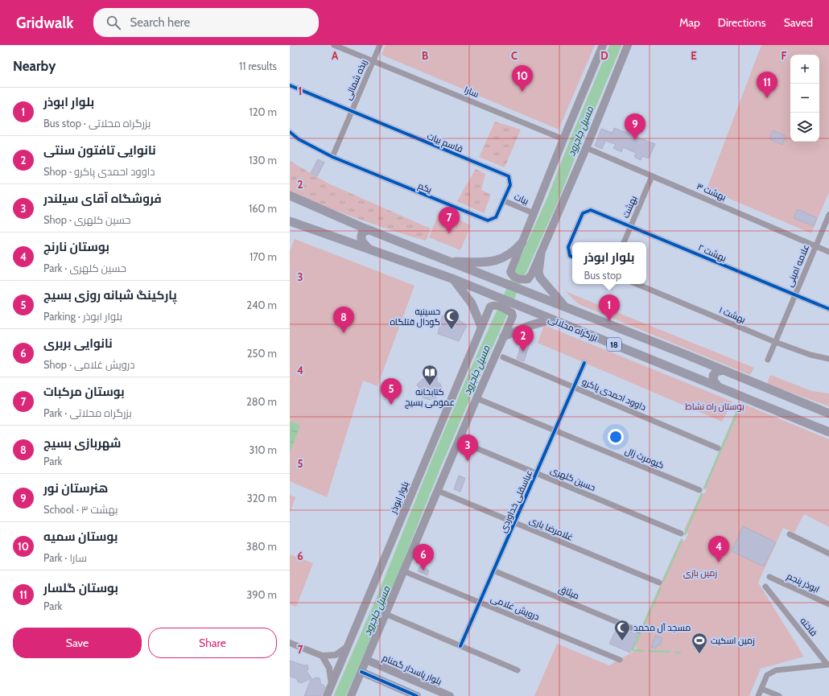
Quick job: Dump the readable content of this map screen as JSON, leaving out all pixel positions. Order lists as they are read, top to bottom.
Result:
{
  "streets": {
    "highway": ["بزرگراه محلاتی", "18"],
    "main road": ["بلوار ابوذر", "بلوار پاسدار گمنام"],
    "street": [
      "ربذه شمالی",
      "سارا",
      "قاسم بیات",
      "یکم",
      "بهشت ۳",
      "بیات",
      "بهشت",
      "بهشت ۲",
      "علامه امینی",
      "بهشت ۱",
      "داوود احمدی پاکرو",
      "کیومرث زال",
      "حسین کلهری",
      "عباسقلی خداوردی",
      "غلامرضا یاری",
      "ابوذر پنجم",
      "میثاق",
      "درویش غلامی",
      "فاخته"
    ]
  },
  "crossings": [
    ["ربذه شمالی", "سارا"],
    ["ربذه شمالی", "قاسم بیات"],
    ["ربذه شمالی", "یکم"],
    ["قاسم بیات", "یکم"],
    ["قاسم بیات", "بیات"],
    ["یکم", "بیات"],
    ["بهشت ۳", "بهشت"],
    ["بهشت ۳", "علامه امینی"],
    ["بهشت", "بهشت ۲"],
    ["بهشت ۲", "علامه امینی"],
    ["علامه امینی", "بهشت ۱"],
    ["بزرگراه محلاتی", "بلوار ابوذر"],
    ["داوود احمدی پاکرو", "عباسقلی خداوردی"],
    ["کیومرث زال", "عباسقلی خداوردی"],
    ["حسین کلهری", "عباسقلی خداوردی"],
    ["عباسقلی خداوردی", "غلامرضا یاری"],
    ["عباسقلی خداوردی", "میثاق"],
    ["عباسقلی خداوردی", "درویش غلامی"]
  ],
  "water": ["مسیل جاجرود"],
  "parks": ["بوستان راه نشاط", "زمین بازی"],
  "places": {
    "mosque": ["حسینیه گودال قتلگاه", "مسجد آل محمد"],
    "library": ["کتابخانه عمومی بسیج"],
    "sports": ["زمین اسکیت"]
  },
  "page": {
    "header": "Gridwalk",
    "search": "Search here",
    "nav": ["Map", "Directions", "Saved"],
    "heading": ["Nearby", "11 results"],
    "map_buttons": ["+", "−"],
    "pins": [
      "10",
      "11",
      "9",
      "7",
      "1",
      "8",
      "2",
      "5",
      "3",
      "4",
      "6"
    ],
    "list": [
      {
        "mark": "1",
        "name": "بلوار ابوذر",
        "note": "Bus stop · بزرگراه محلاتی",
        "value": "120 m"
      },
      {
        "mark": "2",
        "name": "نانوایی تافتون سنتی",
        "note": "Shop · داوود احمدی پاکرو",
        "value": "130 m"
      },
      {
        "mark": "3",
        "name": "فروشگاه آقای سیلندر",
        "note": "Shop · حسین کلهری",
        "value": "160 m"
      },
      {
        "mark": "4",
        "name": "بوستان نارنج",
        "note": "Park · حسین کلهری",
        "value": "170 m"
      },
      {
        "mark": "5",
        "name": "پارکینگ شبانه روزی بسیج",
        "note": "Parking · بلوار ابوذر",
        "value": "240 m"
      },
      {
        "mark": "6",
        "name": "نانوایی بربری",
        "note": "Shop · درویش غلامی",
        "value": "250 m"
      },
      {
        "mark": "7",
        "name": "بوستان مرکبات",
        "note": "Park · بزرگراه محلاتی",
        "value": "280 m"
      },
      {
        "mark": "8",
        "name": "شهربازی بسیج",
        "note": "Park",
        "value": "310 m"
      },
      {
        "mark": "9",
        "name": "هنرستان نور",
        "note": "School · بهشت ۳",
        "value": "320 m"
      },
      {
        "mark": "10",
        "name": "بوستان سمیه",
        "note": "Park · سارا",
        "value": "380 m"
      },
      {
        "mark": "11",
        "name": "بوستان گلسار",
        "note": "Park",
        "value": "390 m"
      }
    ],
    "popup": ["بلوار ابوذر", "Bus stop"],
    "buttons": ["Save", "Share"]
  },
  "grid": {
    "columns": [
      "A",
      "B",
      "C",
      "D",
      "E",
      "F"
    ],
    "rows": [
      "1",
      "2",
      "3",
      "4",
      "5",
      "6",
      "7"
    ]
  }
}
